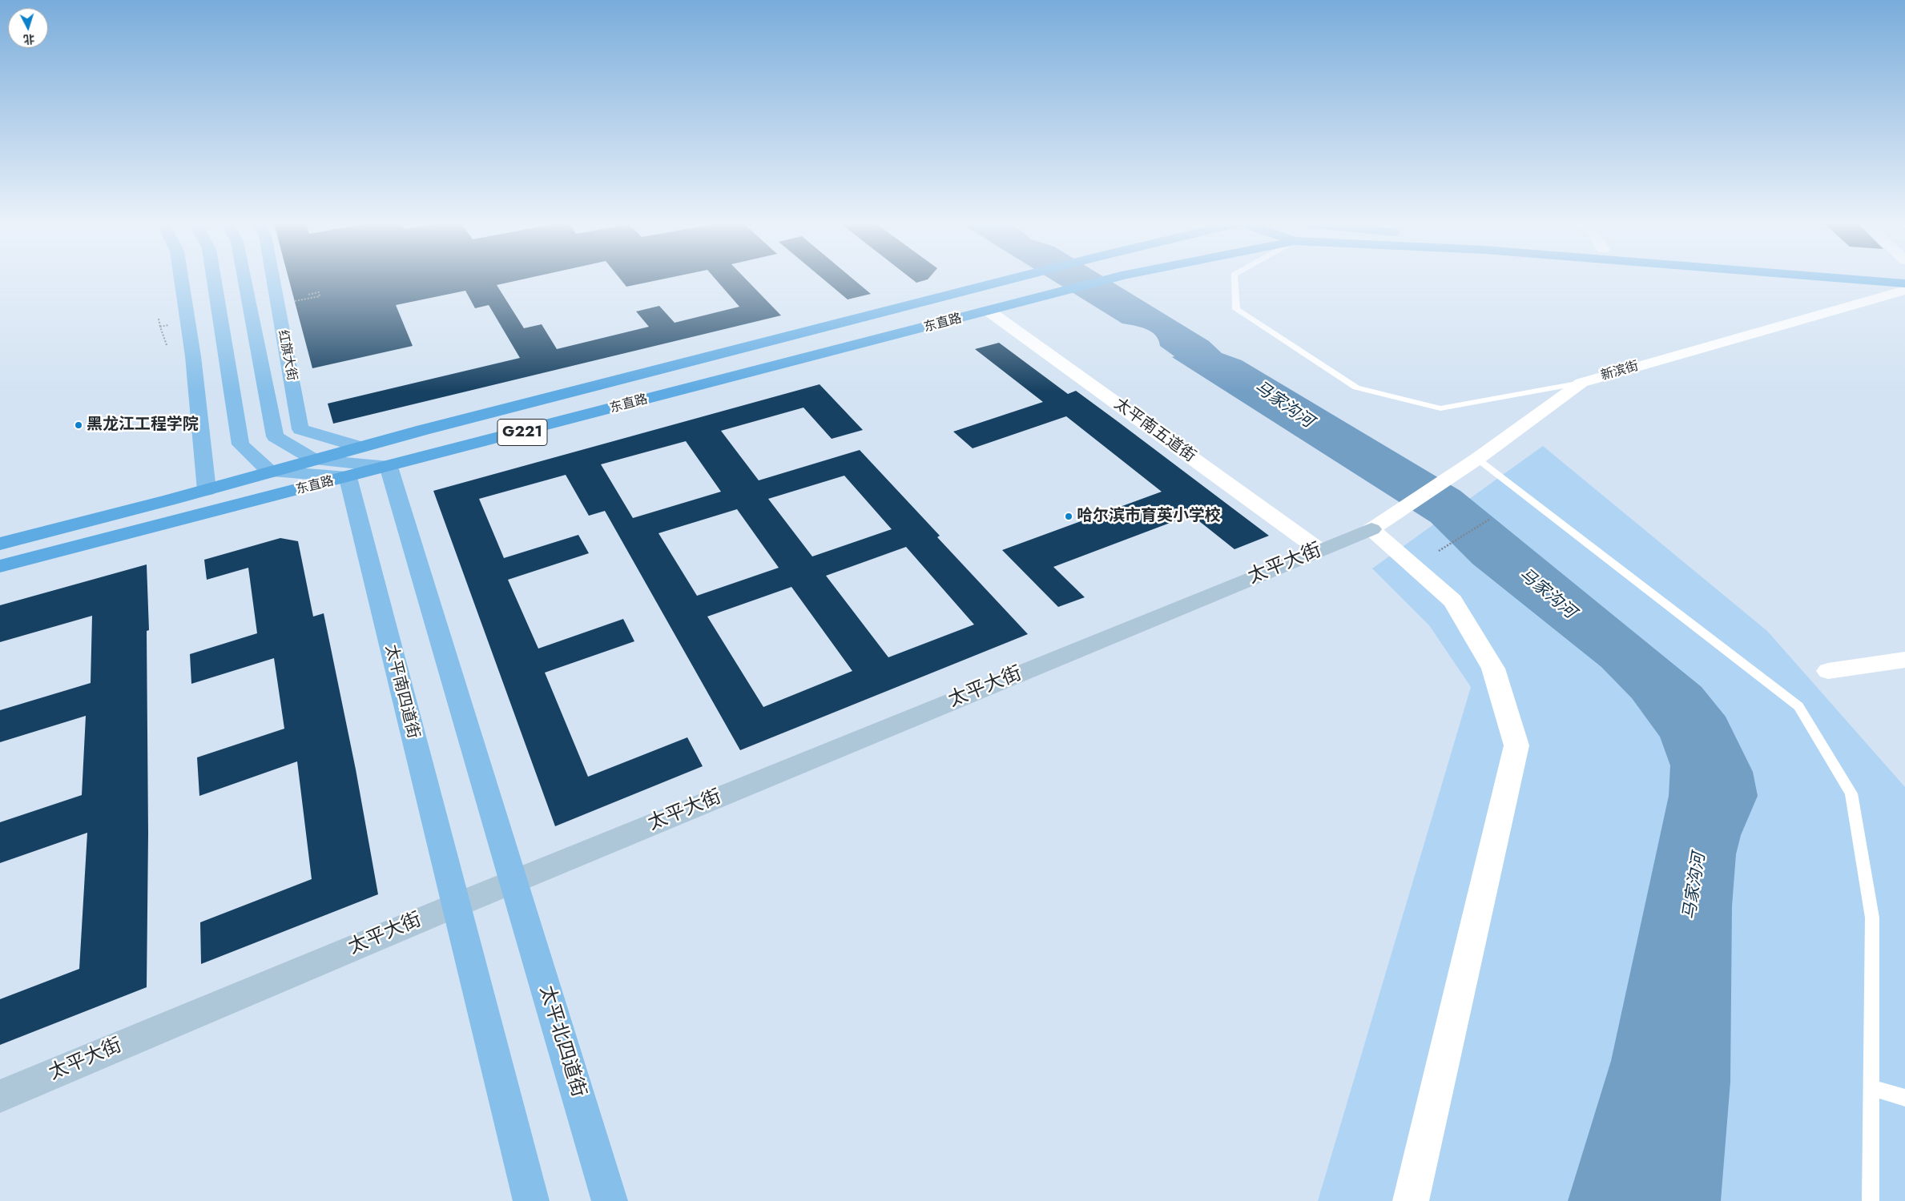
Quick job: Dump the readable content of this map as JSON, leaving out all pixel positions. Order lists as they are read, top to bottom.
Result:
{
  "streets": {
    "highway": ["东直路", "G221"],
    "main road": [
      "红旗大街",
      "太平大街",
      "太平南四道街",
      "太平北四道街"
    ],
    "street": ["新滨街", "太平南五道街"]
  },
  "crossings": [
    ["东直路", "红旗大街"],
    ["东直路", "太平南五道街"],
    ["东直路", "太平南四道街"],
    ["新滨街", "太平大街"],
    ["太平南五道街", "太平大街"],
    ["太平大街", "太平南四道街"],
    ["太平大街", "太平北四道街"]
  ],
  "water": ["马家沟河"],
  "places": ["黑龙江工程学院", "哈尔滨市育英小学校"],
  "north": "bottom"
}
